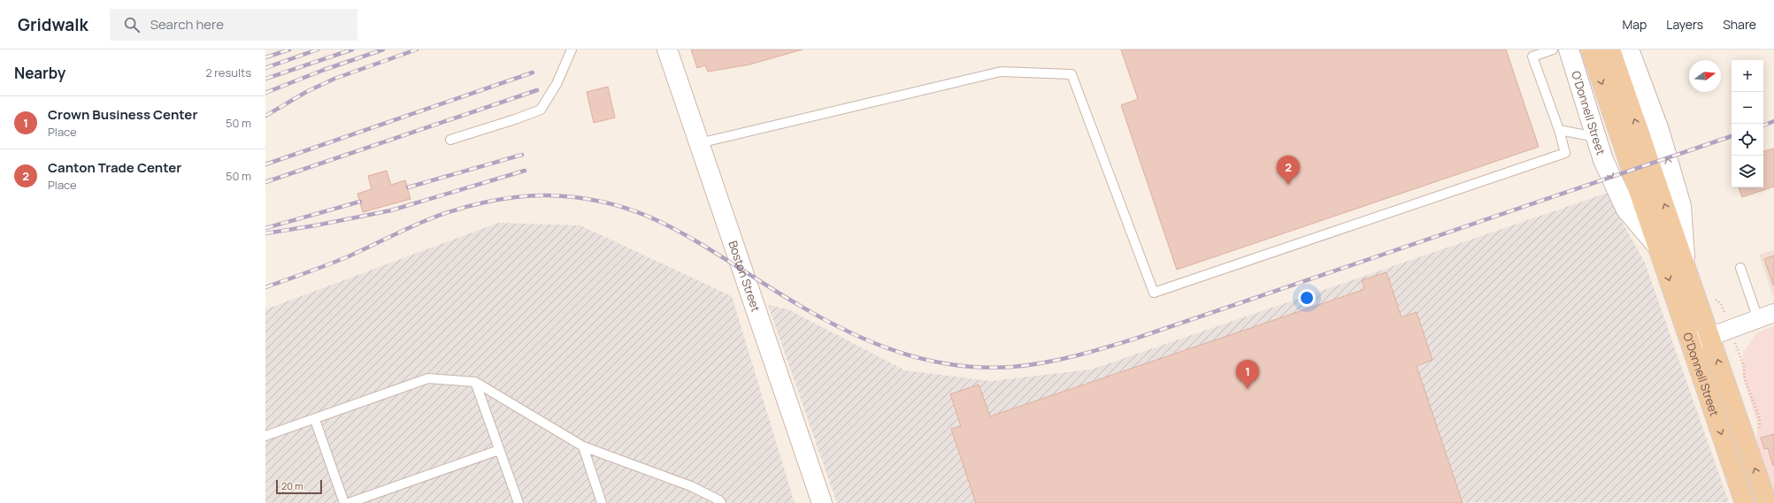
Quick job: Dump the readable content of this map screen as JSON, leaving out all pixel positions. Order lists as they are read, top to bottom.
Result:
{
  "streets": {
    "main road": ["O'Donnell Street", "Boston Street"]
  },
  "scale_bar": "20 m",
  "north": "right",
  "page": {
    "header": "Gridwalk",
    "search": "Search here",
    "nav": ["Map", "Layers", "Share"],
    "heading": ["Nearby", "2 results"],
    "map_buttons": ["+", "−"],
    "list": [
      {
        "mark": "1",
        "name": "Crown Business Center",
        "note": "Place",
        "value": "50 m"
      },
      {
        "mark": "2",
        "name": "Canton Trade Center",
        "note": "Place",
        "value": "50 m"
      }
    ],
    "pins": ["2", "1"],
    "scale": "20 m"
  }
}
